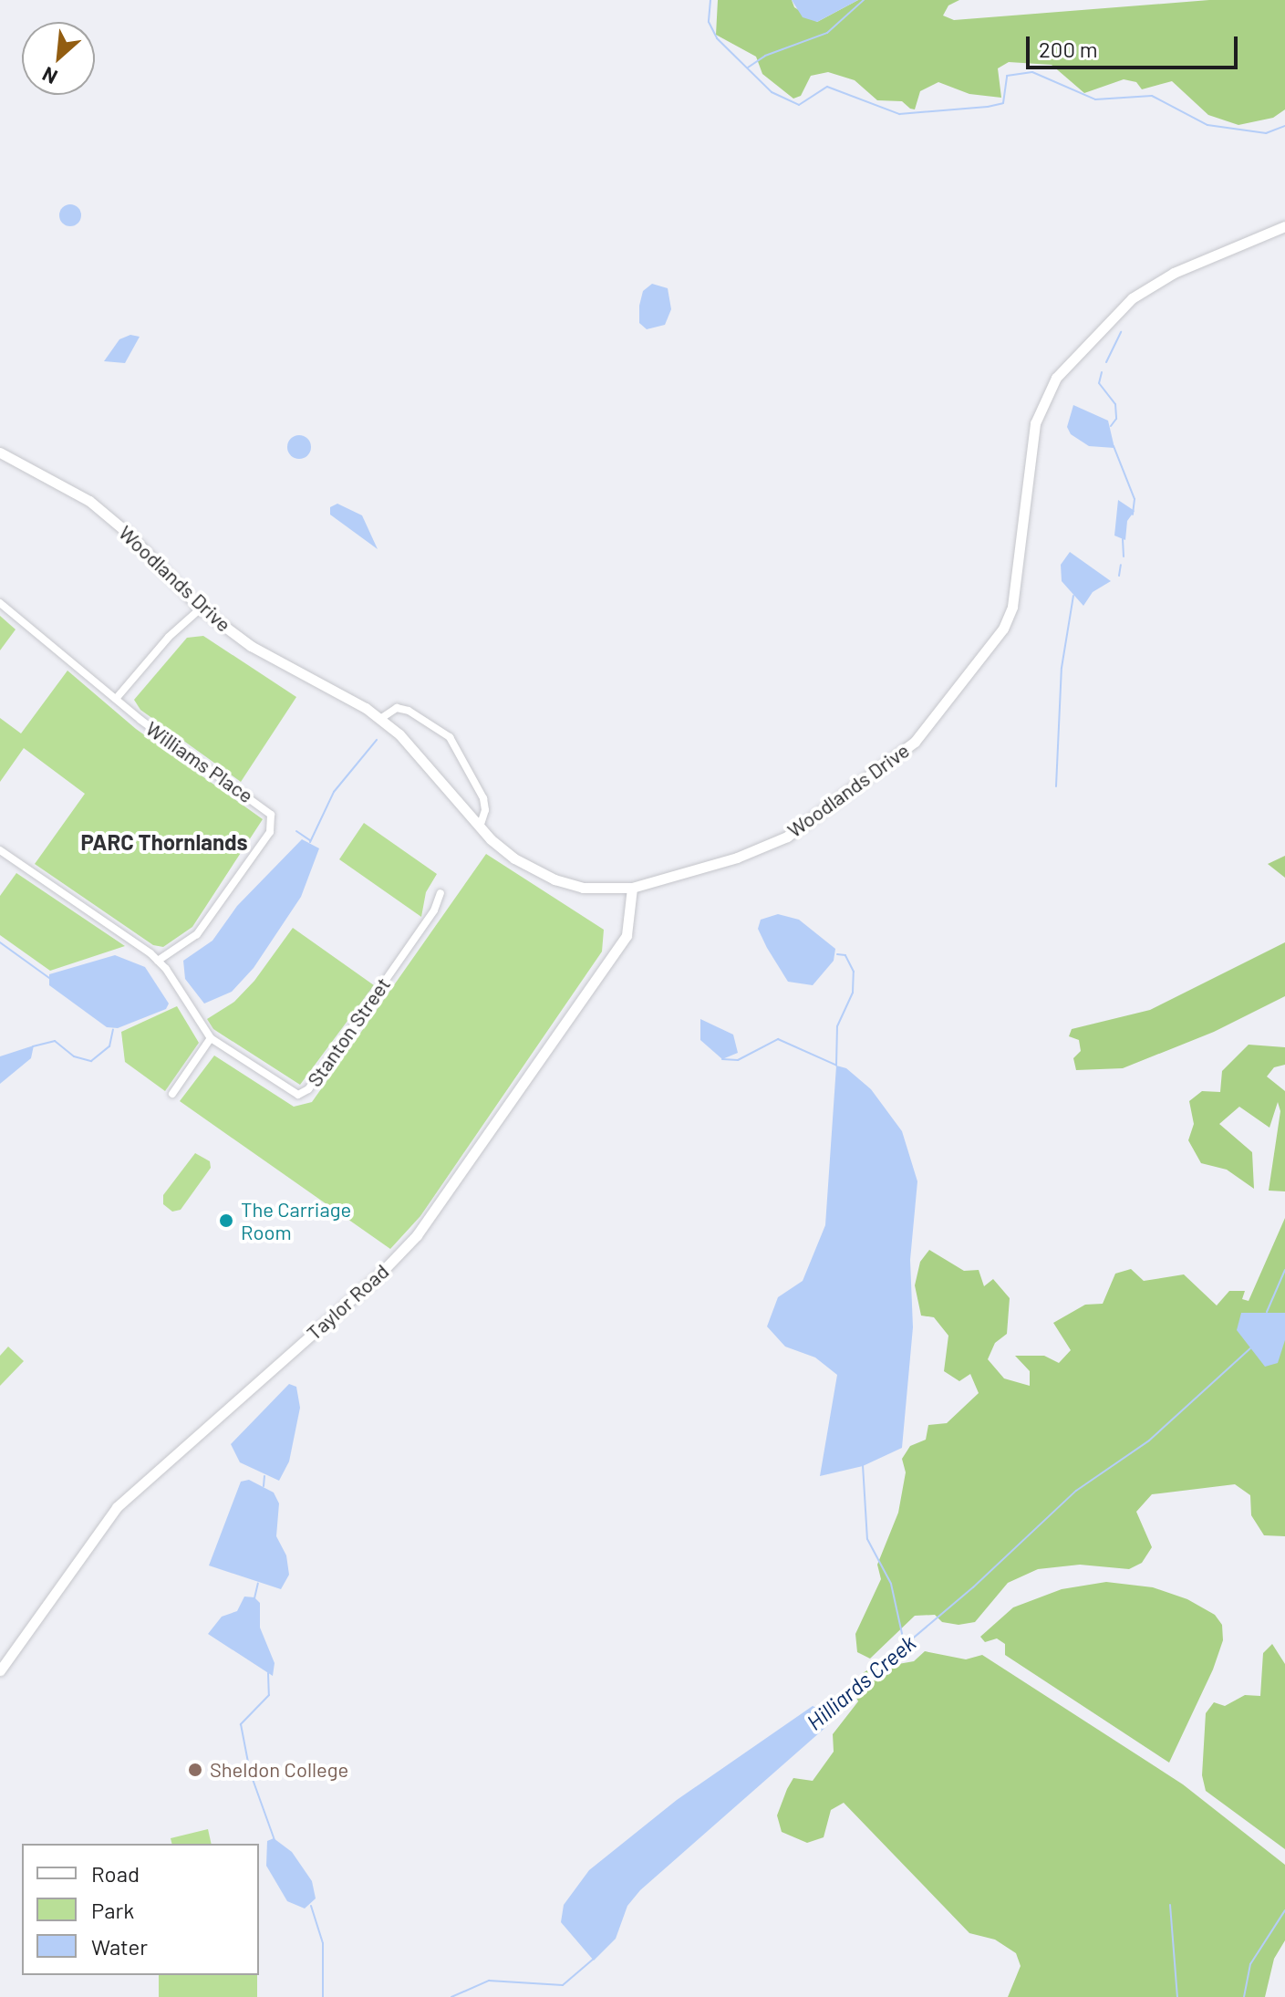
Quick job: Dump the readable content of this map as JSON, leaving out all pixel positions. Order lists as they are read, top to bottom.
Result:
{
  "streets": {
    "main road": ["Woodlands Drive", "Taylor Road"],
    "street": ["Williams Place", "Stanton Street"]
  },
  "crossings": [
    ["Woodlands Drive", "Taylor Road"],
    ["Williams Place", "Stanton Street"]
  ],
  "districts": ["PARC Thornlands"],
  "water": ["Hilliards Creek"],
  "places": ["The Carriage Room", "Sheldon College"],
  "legend": ["Road", "Park", "Water"],
  "scale_bar": "200 m",
  "north": "bottom left"
}
